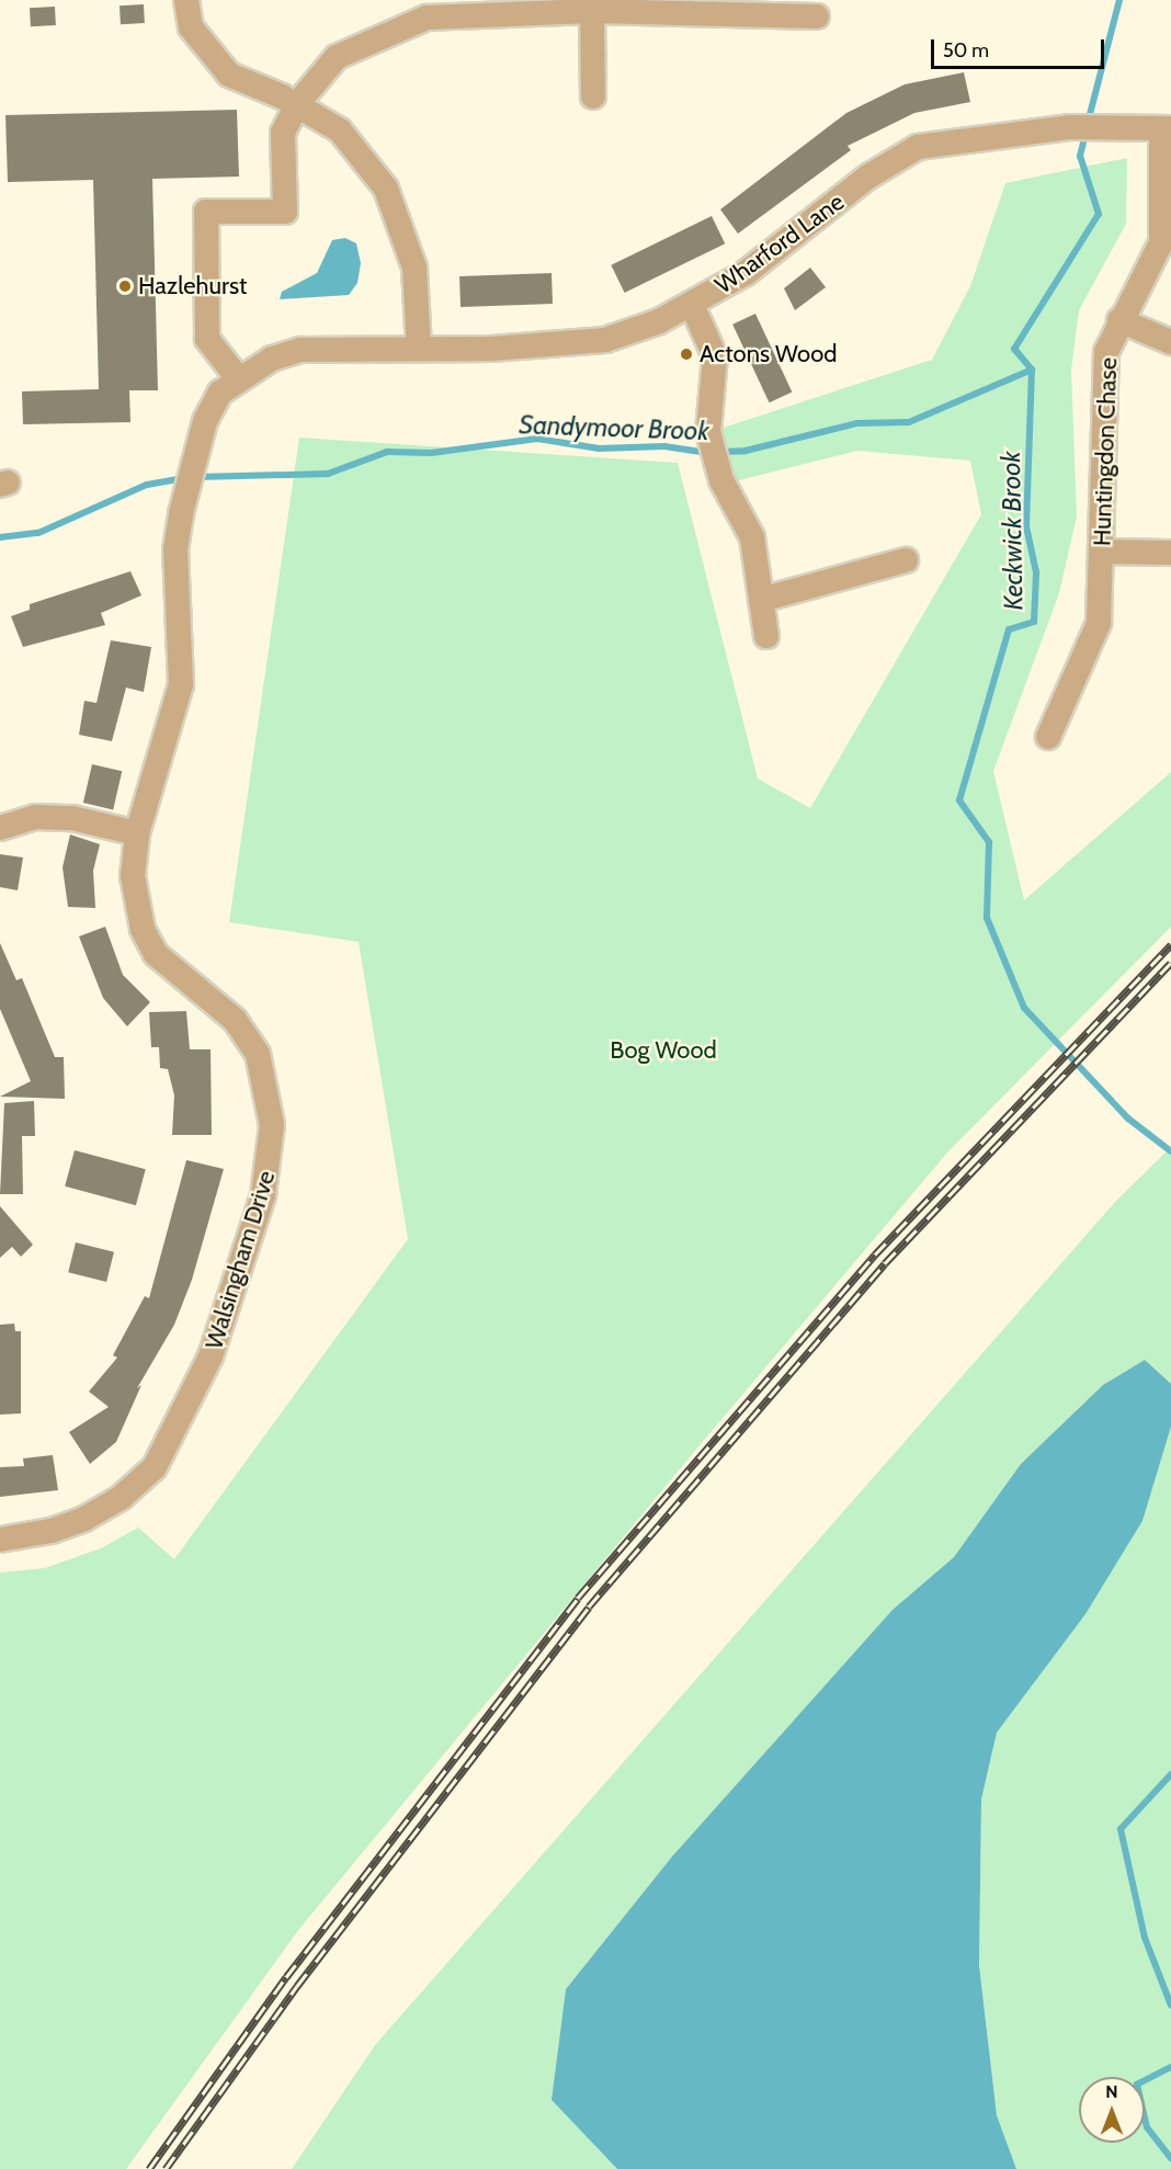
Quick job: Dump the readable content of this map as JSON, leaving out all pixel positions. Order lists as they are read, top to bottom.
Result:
{
  "streets": {
    "street": ["Wharford Lane", "Huntingdon Chase", "Walsingham Drive"]
  },
  "crossings": [
    ["Wharford Lane", "Huntingdon Chase"],
    ["Wharford Lane", "Walsingham Drive"]
  ],
  "water": ["Sandymoor Brook", "Keckwick Brook"],
  "parks": ["Bog Wood"],
  "places": ["Hazlehurst", "Actons Wood"],
  "scale_bar": "50 m",
  "north": "top"
}
